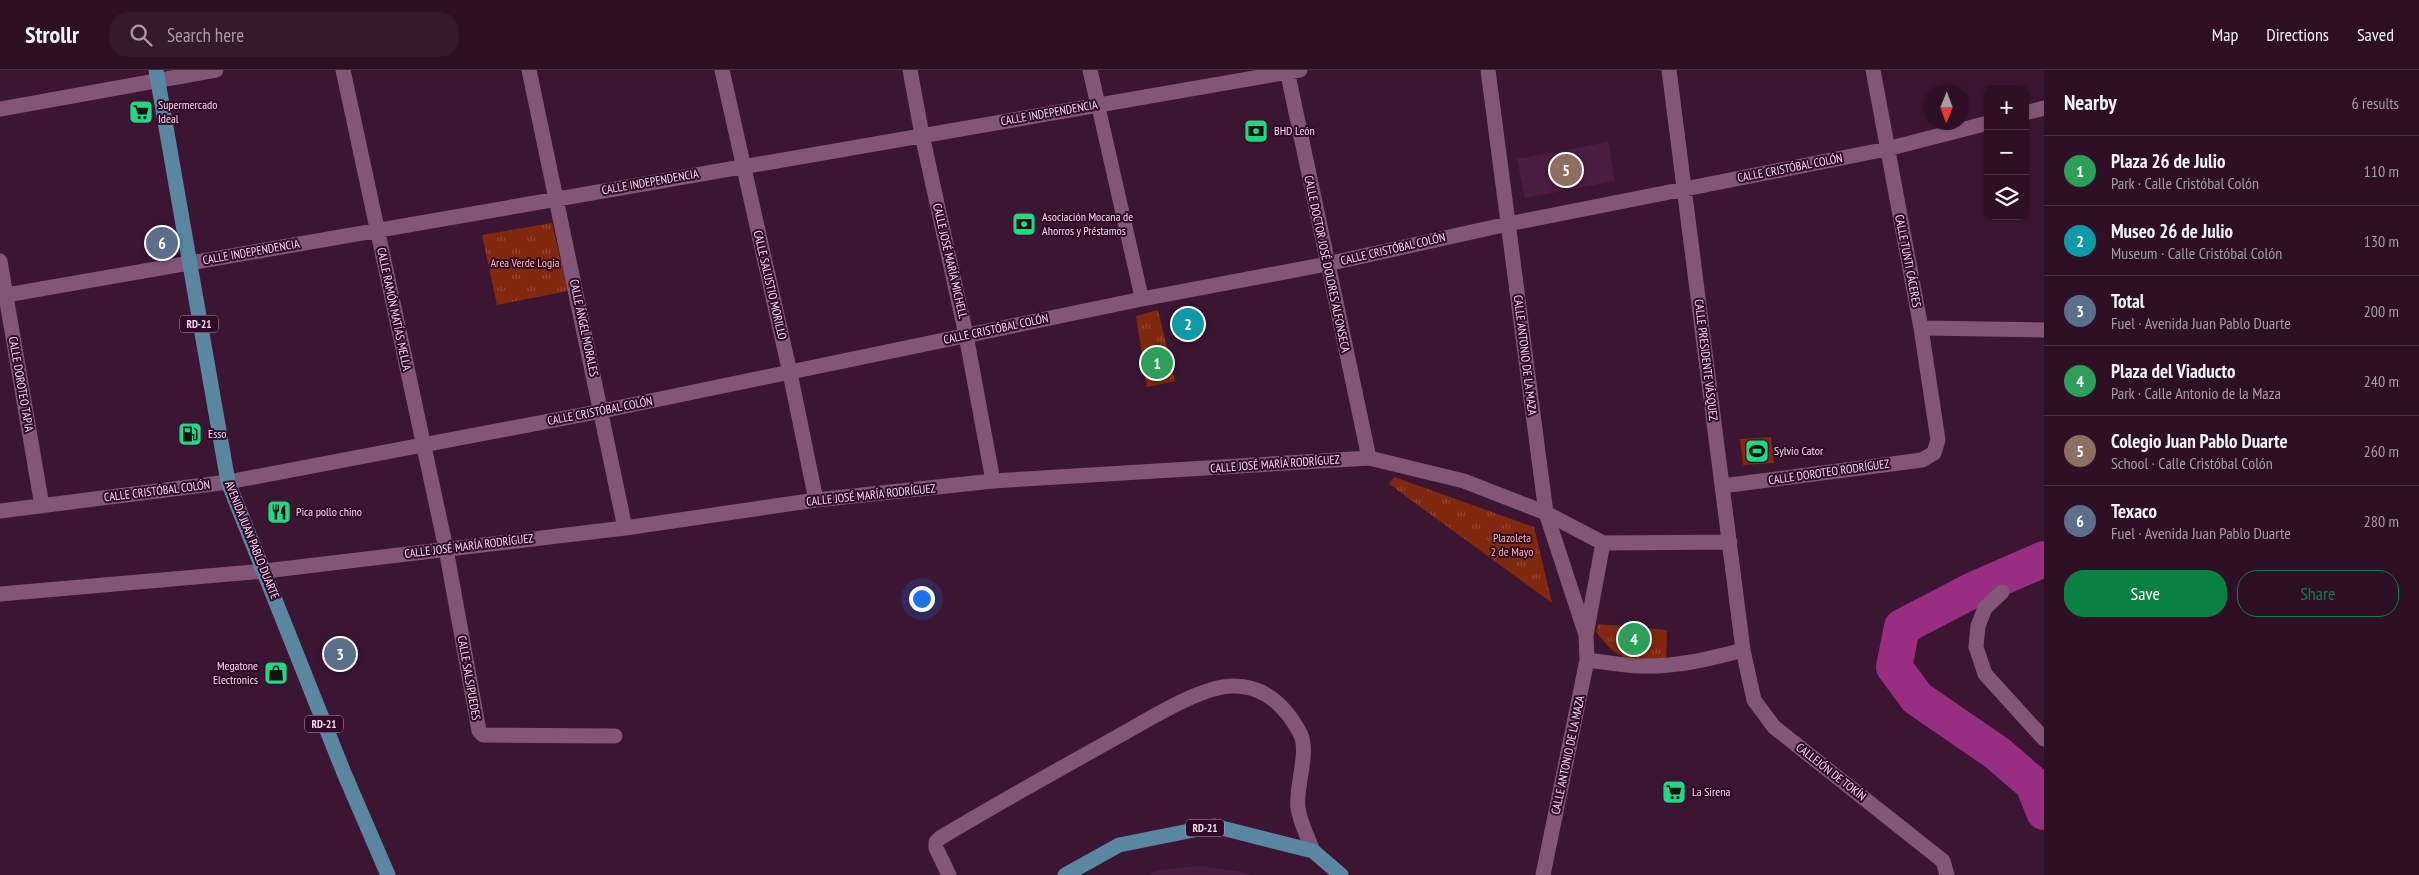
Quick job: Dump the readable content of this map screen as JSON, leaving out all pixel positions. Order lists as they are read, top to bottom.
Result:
{
  "streets": {
    "main road": ["RD-21", "AVENIDA JUAN PABLO DUARTE"],
    "street": [
      "CALLE INDEPENDENCIA",
      "CALLE CRISTÓBAL COLÓN",
      "CALLE JOSÉ MARÍA MICHELL",
      "CALLE TUNTI CÁCERES",
      "CALLE DOCTOR JOSÉ DOLORES ALFONSECA",
      "CALLE SALUSTIO MORILLO",
      "CALLE RAMÓN MATÍAS MELLA",
      "CALLE ÁNGEL MORALES",
      "CALLE ANTONIO DE LA MAZA",
      "CALLE PRESIDENTE VÁSQUEZ",
      "CALLE DOROTEO TAPIA",
      "CALLE JOSÉ MARÍA RODRÍGUEZ",
      "CALLE DOROTEO RODRÍGUEZ",
      "CALLE SALSIPUEDES",
      "CALLEJÓN DE TOKÍN"
    ]
  },
  "crossings": [
    ["CALLE INDEPENDENCIA", "CALLE JOSÉ MARÍA MICHELL"],
    ["CALLE INDEPENDENCIA", "CALLE DOCTOR JOSÉ DOLORES ALFONSECA"],
    ["CALLE INDEPENDENCIA", "CALLE SALUSTIO MORILLO"],
    ["CALLE INDEPENDENCIA", "CALLE RAMÓN MATÍAS MELLA"],
    ["CALLE INDEPENDENCIA", "CALLE ÁNGEL MORALES"],
    ["CALLE INDEPENDENCIA", "CALLE DOROTEO TAPIA"],
    ["CALLE INDEPENDENCIA", "AVENIDA JUAN PABLO DUARTE"],
    ["CALLE CRISTÓBAL COLÓN", "CALLE JOSÉ MARÍA MICHELL"],
    ["CALLE CRISTÓBAL COLÓN", "CALLE TUNTI CÁCERES"],
    ["CALLE CRISTÓBAL COLÓN", "CALLE DOCTOR JOSÉ DOLORES ALFONSECA"],
    ["CALLE CRISTÓBAL COLÓN", "CALLE SALUSTIO MORILLO"],
    ["CALLE CRISTÓBAL COLÓN", "CALLE RAMÓN MATÍAS MELLA"],
    ["CALLE CRISTÓBAL COLÓN", "CALLE ÁNGEL MORALES"],
    ["CALLE CRISTÓBAL COLÓN", "CALLE ANTONIO DE LA MAZA"],
    ["CALLE CRISTÓBAL COLÓN", "CALLE PRESIDENTE VÁSQUEZ"],
    ["CALLE CRISTÓBAL COLÓN", "CALLE DOROTEO TAPIA"],
    ["CALLE CRISTÓBAL COLÓN", "AVENIDA JUAN PABLO DUARTE"],
    ["CALLE JOSÉ MARÍA MICHELL", "CALLE JOSÉ MARÍA RODRÍGUEZ"],
    ["CALLE TUNTI CÁCERES", "CALLE DOROTEO RODRÍGUEZ"],
    ["CALLE DOCTOR JOSÉ DOLORES ALFONSECA", "CALLE JOSÉ MARÍA RODRÍGUEZ"],
    ["CALLE SALUSTIO MORILLO", "CALLE JOSÉ MARÍA RODRÍGUEZ"],
    ["CALLE RAMÓN MATÍAS MELLA", "CALLE JOSÉ MARÍA RODRÍGUEZ"],
    ["CALLE RAMÓN MATÍAS MELLA", "CALLE SALSIPUEDES"],
    ["CALLE ÁNGEL MORALES", "CALLE JOSÉ MARÍA RODRÍGUEZ"],
    ["CALLE ANTONIO DE LA MAZA", "CALLE JOSÉ MARÍA RODRÍGUEZ"],
    ["CALLE PRESIDENTE VÁSQUEZ", "CALLE JOSÉ MARÍA RODRÍGUEZ"],
    ["CALLE PRESIDENTE VÁSQUEZ", "CALLE DOROTEO RODRÍGUEZ"],
    ["CALLE PRESIDENTE VÁSQUEZ", "CALLEJÓN DE TOKÍN"],
    ["CALLE JOSÉ MARÍA RODRÍGUEZ", "AVENIDA JUAN PABLO DUARTE"],
    ["CALLE JOSÉ MARÍA RODRÍGUEZ", "CALLE SALSIPUEDES"]
  ],
  "parks": ["Area Verde Logia", "Plazoleta 2 de Mayo"],
  "places": {
    "supermarket": ["Supermercado Ideal", "La Sirena"],
    "bank": ["BHD León", "Asociación Mocana de Ahorros y Préstamos"],
    "fuel station": ["Esso"],
    "sports": ["Sylvio Cator"],
    "restaurant": ["Pica pollo chino"],
    "shop": ["Megatone Electronics"]
  },
  "north": "bottom",
  "page": {
    "header": "Strollr",
    "search": "Search here",
    "nav": ["Map", "Directions", "Saved"],
    "heading": ["Nearby", "6 results"],
    "map_buttons": ["+", "−"],
    "list": [
      {
        "mark": "1",
        "name": "Plaza 26 de Julio",
        "note": "Park · Calle Cristóbal Colón",
        "value": "110 m"
      },
      {
        "mark": "2",
        "name": "Museo 26 de Julio",
        "note": "Museum · Calle Cristóbal Colón",
        "value": "130 m"
      },
      {
        "mark": "3",
        "name": "Total",
        "note": "Fuel · Avenida Juan Pablo Duarte",
        "value": "200 m"
      },
      {
        "mark": "4",
        "name": "Plaza del Viaducto",
        "note": "Park · Calle Antonio de la Maza",
        "value": "240 m"
      },
      {
        "mark": "5",
        "name": "Colegio Juan Pablo Duarte",
        "note": "School · Calle Cristóbal Colón",
        "value": "260 m"
      },
      {
        "mark": "6",
        "name": "Texaco",
        "note": "Fuel · Avenida Juan Pablo Duarte",
        "value": "280 m"
      }
    ],
    "pins": [
      "5",
      "6",
      "2",
      "1",
      "4",
      "3"
    ],
    "buttons": ["Save", "Share"]
  }
}
